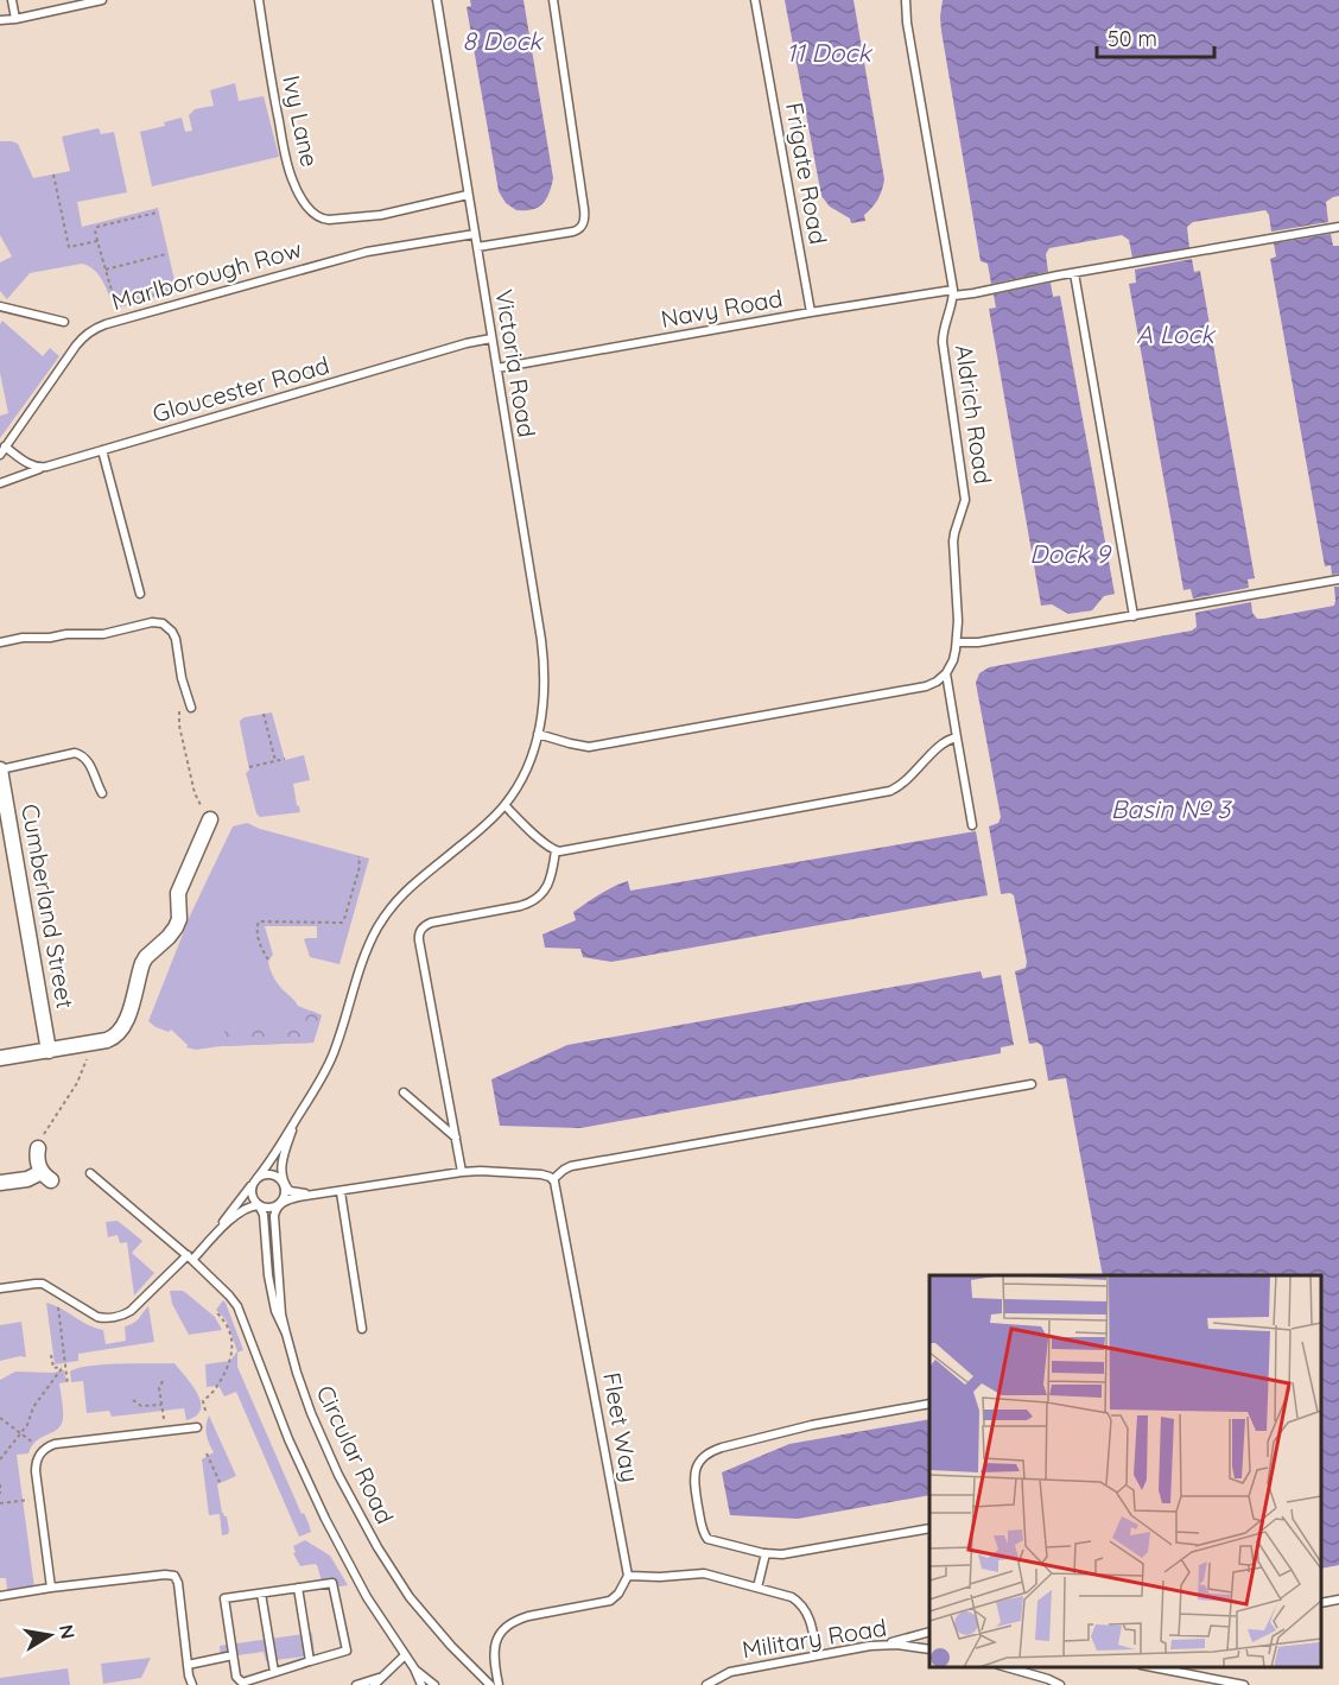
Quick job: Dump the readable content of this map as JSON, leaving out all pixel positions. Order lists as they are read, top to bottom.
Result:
{
  "streets": {
    "street": ["Cumberland Street"],
    "lane": [
      "Ivy Lane",
      "Frigate Road",
      "Marlborough Row",
      "Navy Road",
      "Victoria Road",
      "Gloucester Road",
      "Aldrich Road",
      "Fleet Way",
      "Circular Road",
      "Military Road"
    ]
  },
  "crossings": [
    ["Ivy Lane", "Victoria Road"],
    ["Frigate Road", "Navy Road"],
    ["Marlborough Row", "Victoria Road"],
    ["Navy Road", "Victoria Road"],
    ["Navy Road", "Aldrich Road"],
    ["Victoria Road", "Gloucester Road"]
  ],
  "water": [
    "8 Dock",
    "11 Dock",
    "A Lock",
    "Dock 9",
    "Basin № 3"
  ],
  "scale_bar": "50 m",
  "north": "right"
}
